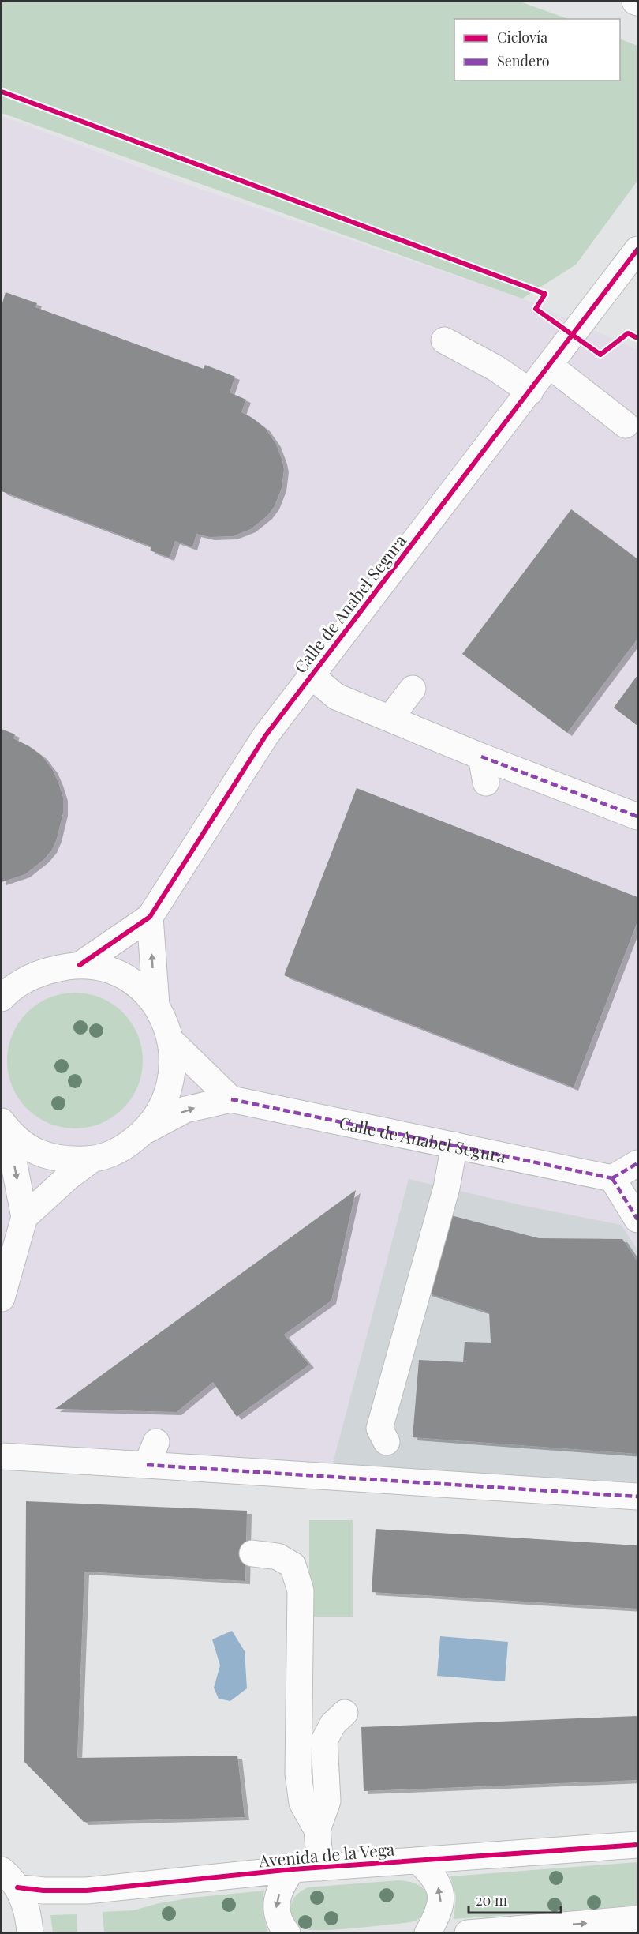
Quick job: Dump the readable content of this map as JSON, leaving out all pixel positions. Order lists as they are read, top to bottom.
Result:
{
  "streets": {
    "street": ["Calle de Anabel Segura", "Avenida de la Vega"]
  },
  "legend": ["Ciclovía", "Sendero"],
  "scale_bar": "20 m"
}
